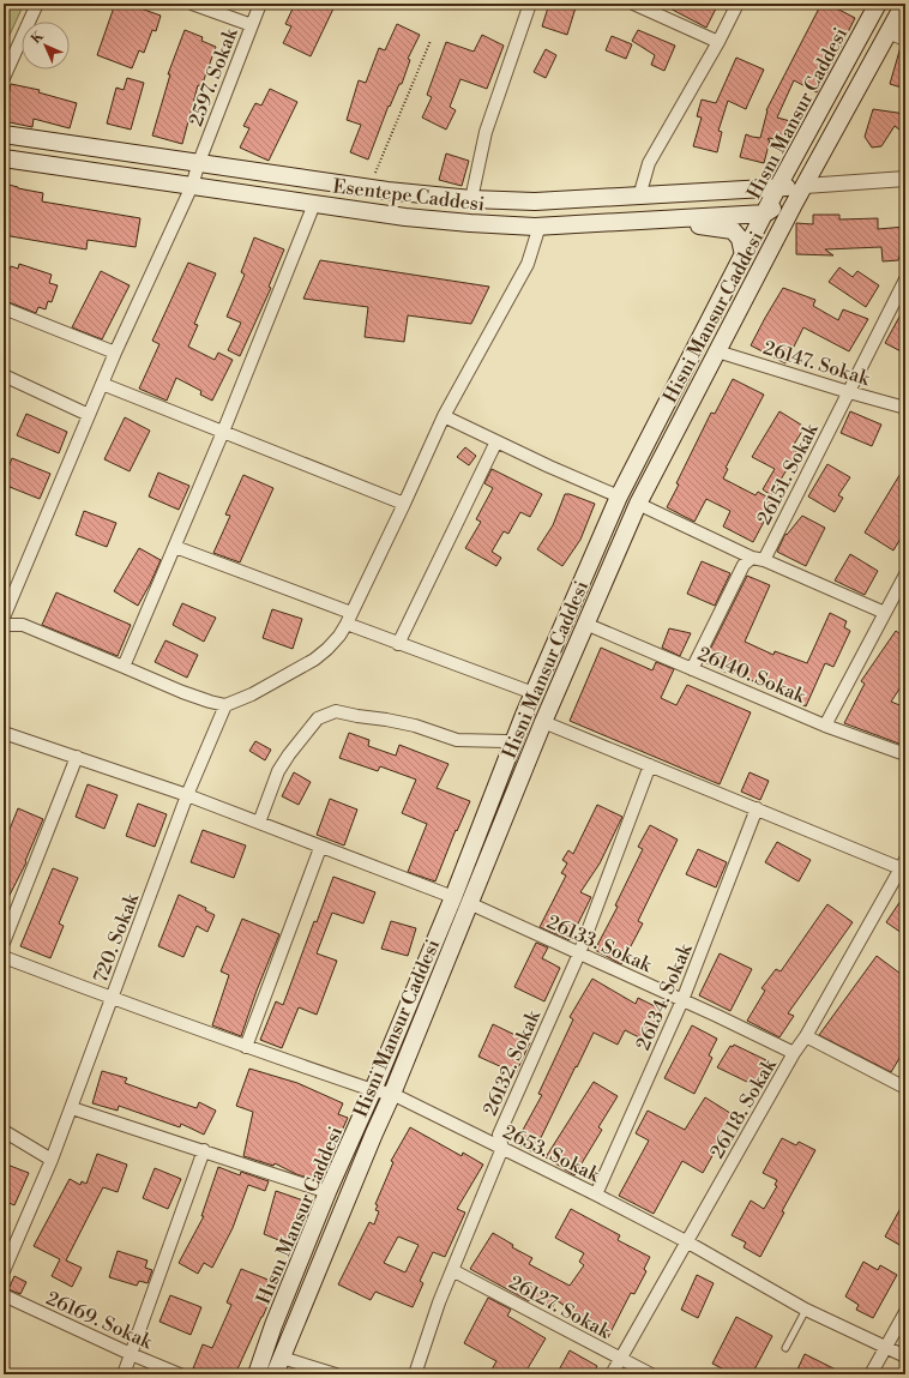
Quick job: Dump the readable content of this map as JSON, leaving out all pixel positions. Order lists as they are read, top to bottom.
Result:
{
  "streets": {
    "main road": ["Hısnı Mansur Caddesi", "Esentepe Caddesi", "Hisni Mansur Caddesi"],
    "street": [
      "2597. Sokak",
      "26147. Sokak",
      "26151. Sokak",
      "26140. Sokak",
      "720. Sokak",
      "26133. Sokak",
      "26134. Sokak",
      "26132. Sokak",
      "26118. Sokak",
      "2653. Sokak",
      "26127. Sokak",
      "26169. Sokak"
    ]
  },
  "crossings": [
    ["2597. Sokak", "Esentepe Caddesi"],
    ["Hısnı Mansur Caddesi", "Esentepe Caddesi"],
    ["Hısnı Mansur Caddesi", "2653. Sokak"],
    ["Esentepe Caddesi", "Hisni Mansur Caddesi"],
    ["Hisni Mansur Caddesi", "26147. Sokak"],
    ["Hisni Mansur Caddesi", "26140. Sokak"],
    ["Hisni Mansur Caddesi", "26133. Sokak"],
    ["Hisni Mansur Caddesi", "2653. Sokak"],
    ["26147. Sokak", "26151. Sokak"],
    ["26151. Sokak", "26140. Sokak"],
    ["720. Sokak", "2653. Sokak"],
    ["26133. Sokak", "26134. Sokak"],
    ["26133. Sokak", "26132. Sokak"],
    ["26133. Sokak", "26118. Sokak"],
    ["26134. Sokak", "2653. Sokak"],
    ["26132. Sokak", "2653. Sokak"],
    ["26132. Sokak", "26127. Sokak"],
    ["26118. Sokak", "2653. Sokak"],
    ["26118. Sokak", "26127. Sokak"]
  ],
  "north": "top left"
}
